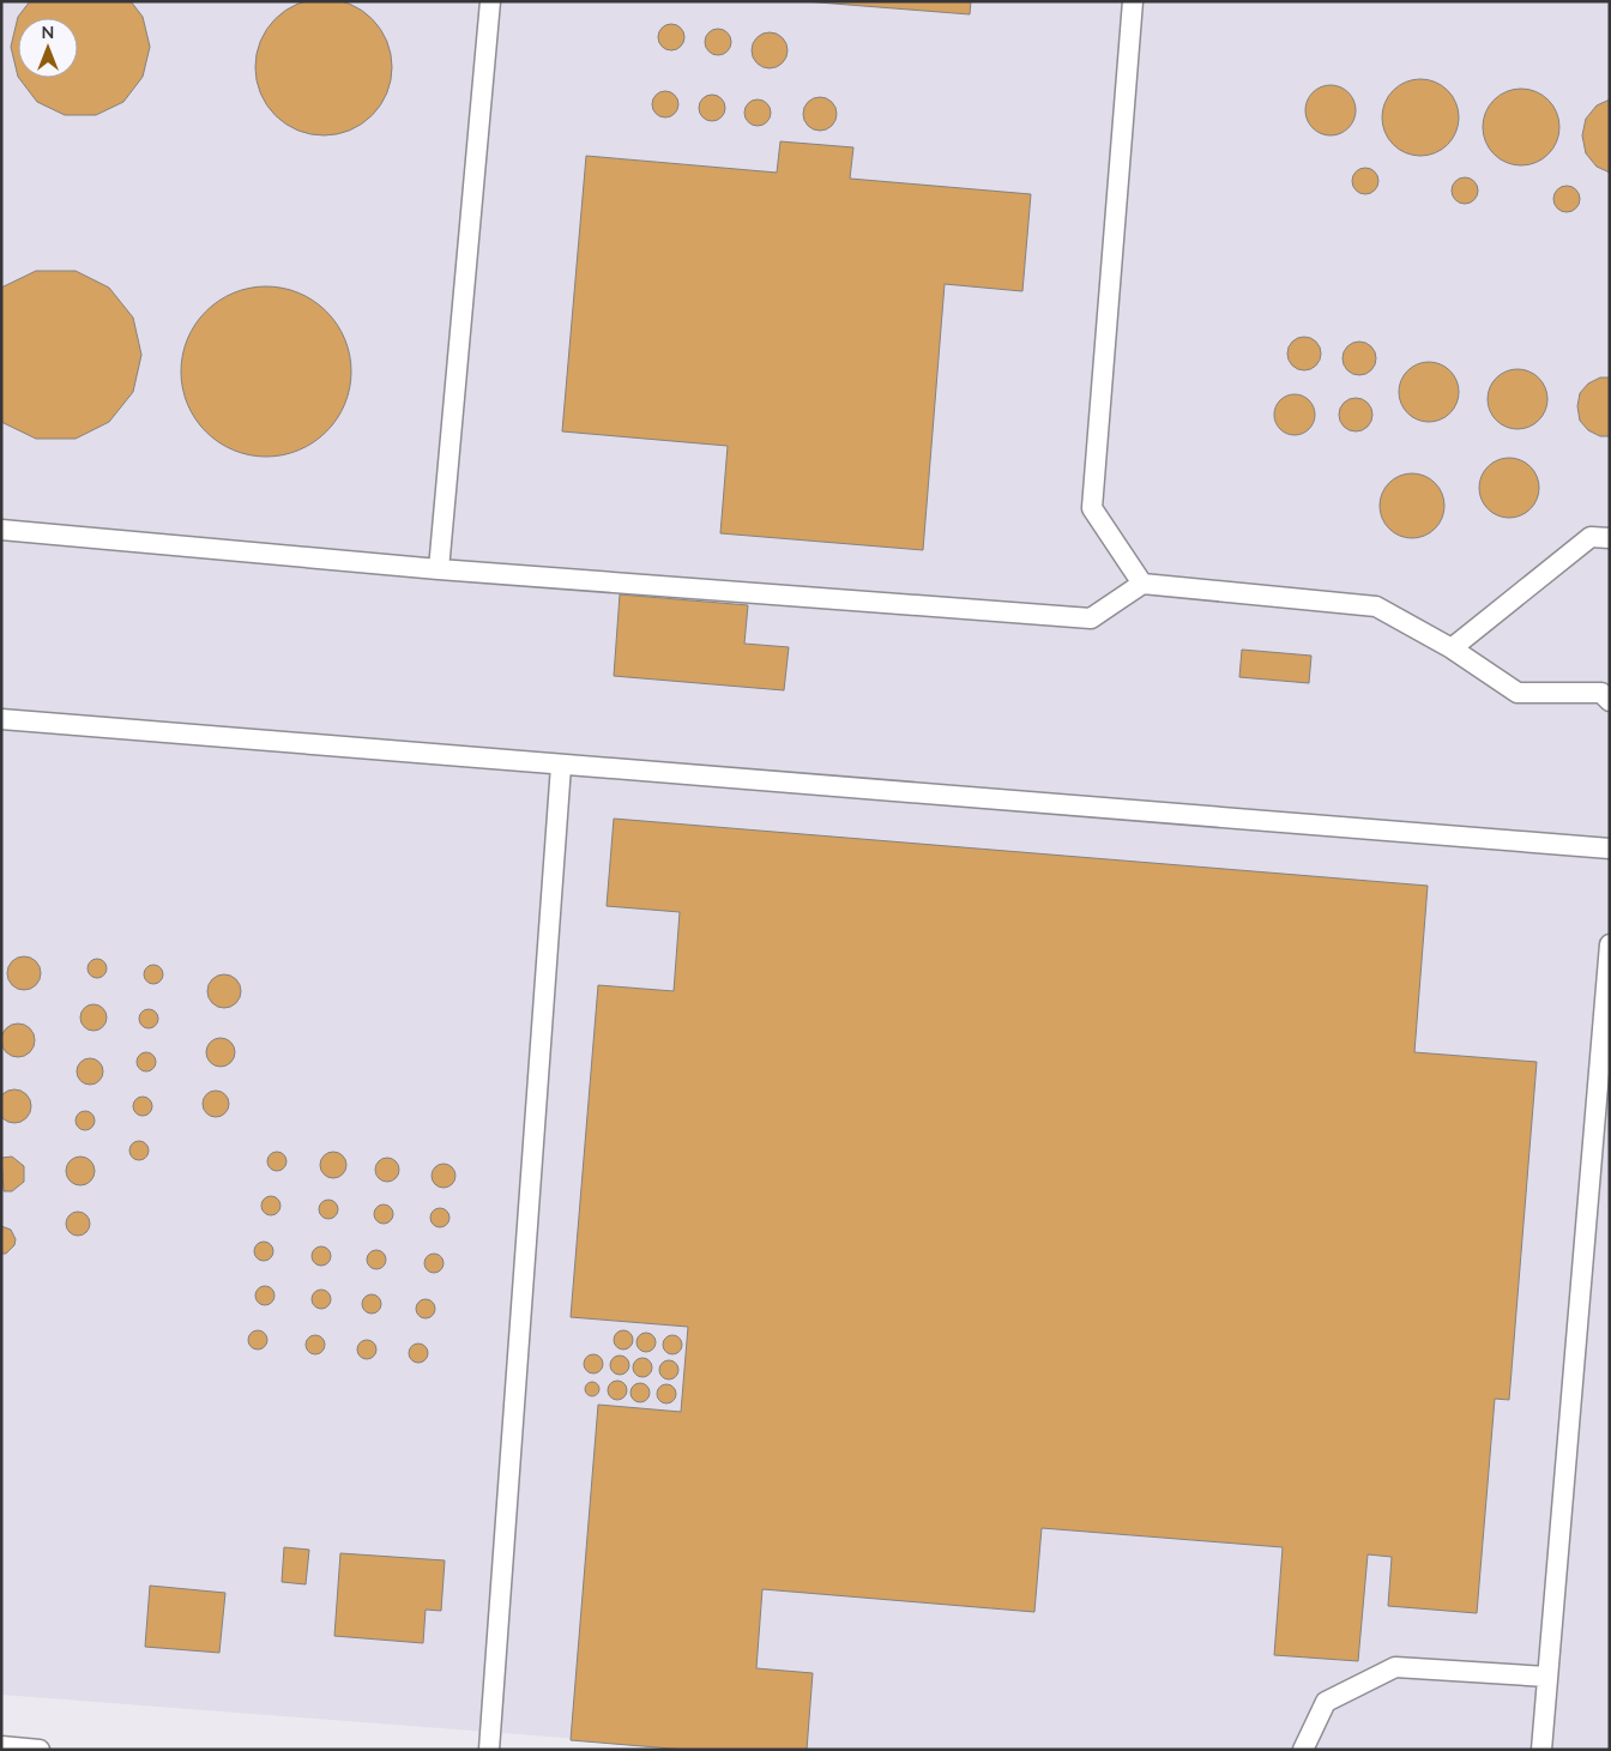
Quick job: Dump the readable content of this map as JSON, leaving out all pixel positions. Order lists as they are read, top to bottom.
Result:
{
  "north": "top"
}
